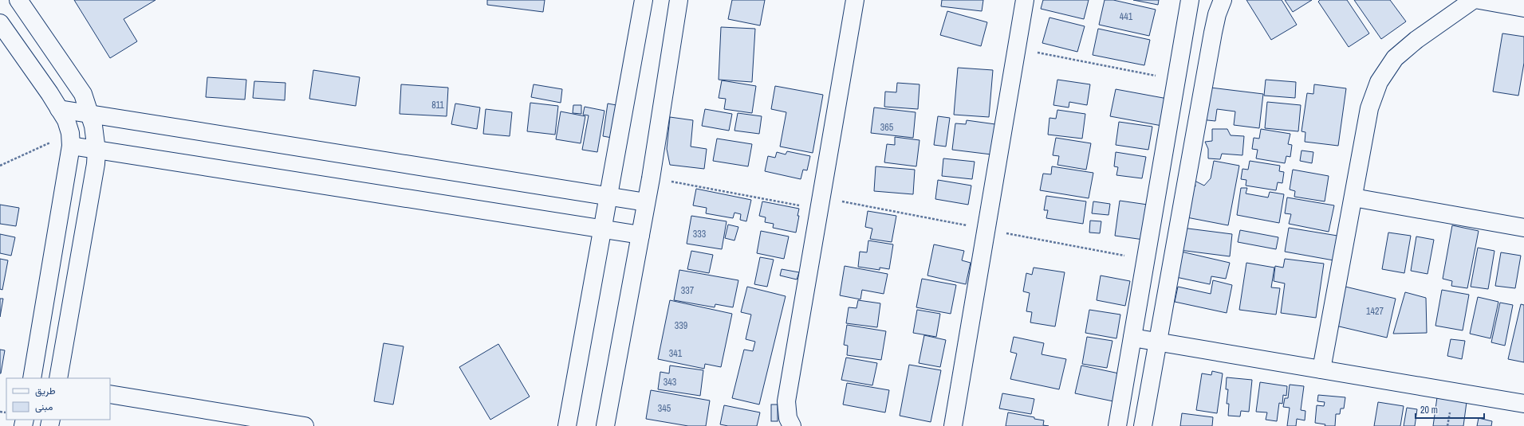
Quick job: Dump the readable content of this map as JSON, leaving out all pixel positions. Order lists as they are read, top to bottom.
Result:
{
  "house_numbers": [
    "441",
    "811",
    "365",
    "333",
    "337",
    "1427",
    "339",
    "341",
    "343",
    "345"
  ],
  "legend": ["طريق", "مبنى"],
  "scale_bar": "20 m"
}
